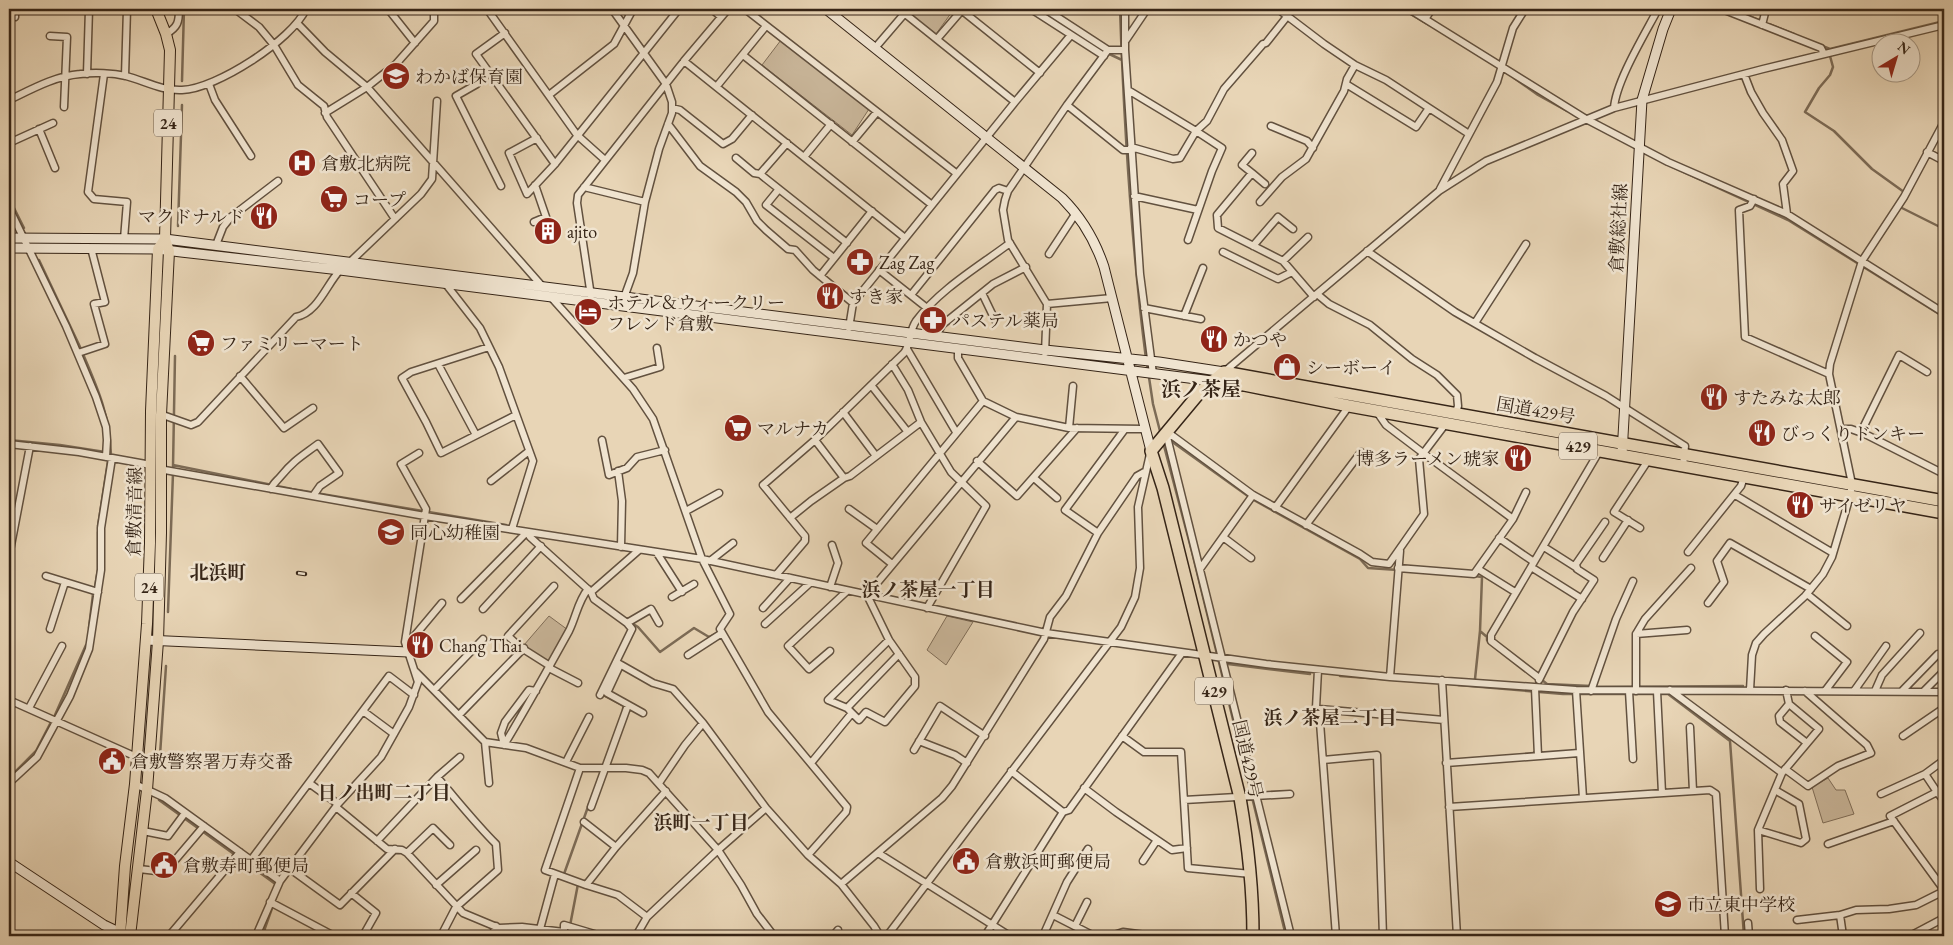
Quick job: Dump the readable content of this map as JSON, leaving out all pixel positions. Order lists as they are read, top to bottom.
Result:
{
  "streets": {
    "highway": ["国道429号", "429"],
    "main road": ["24", "倉敷清音線"],
    "street": ["倉敷総社線"]
  },
  "crossings": [
    ["倉敷総社線", "国道429号"]
  ],
  "districts": [
    "浜ノ茶屋",
    "北浜町",
    "浜ノ茶屋一丁目",
    "浜ノ茶屋二丁目",
    "日ノ出町二丁目",
    "浜町一丁目"
  ],
  "places": {
    "school or university": ["わかば保育園", "同心幼稚園", "市立東中学校"],
    "hospital": ["倉敷北病院"],
    "supermarket": ["コープ", "ファミリーマート", "マルナカ"],
    "restaurant": [
      "マクドナルド",
      "すき家",
      "かつや",
      "すたみな太郎",
      "びっくりドンキー",
      "博多ラーメン琥家",
      "サイゼリヤ",
      "Chang Thai"
    ],
    "building": ["ajito"],
    "pharmacy": ["Zag Zag", "パステル薬局"],
    "hotel": ["ホテル＆ウィークリー フレンド倉敷"],
    "shop": ["シーボーイ"],
    "public building": ["倉敷警察署万寿交番", "倉敷浜町郵便局", "倉敷寿町郵便局"]
  },
  "north": "top right"
}
